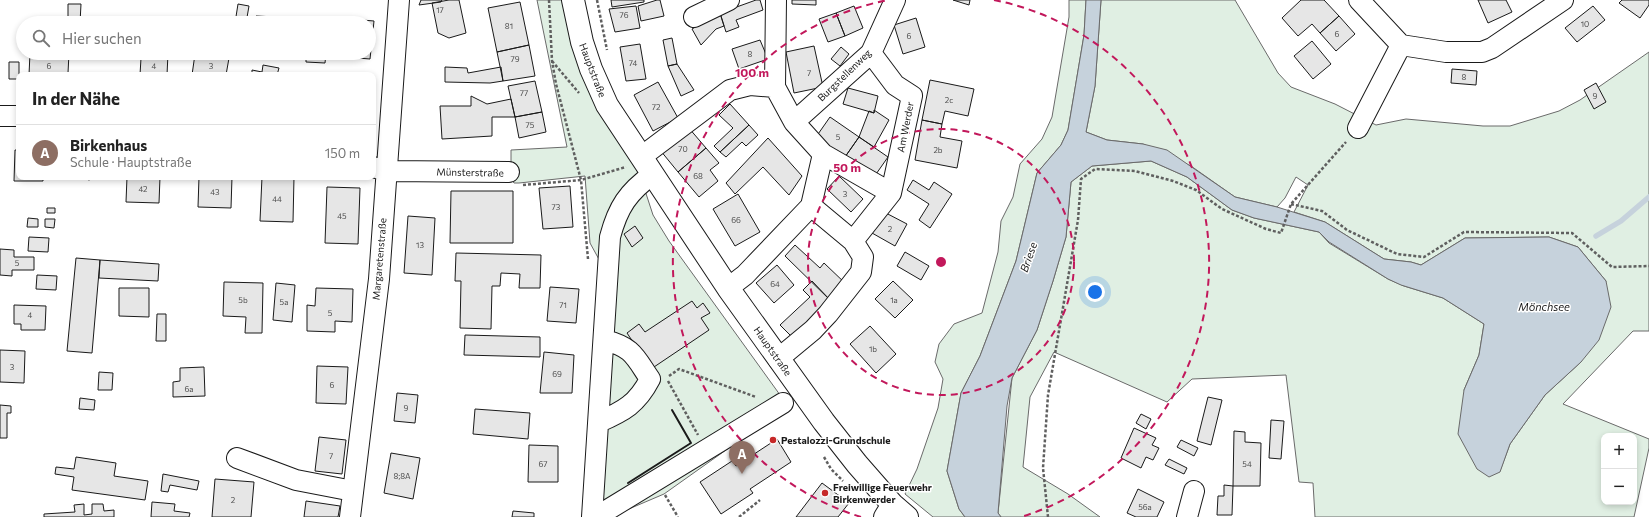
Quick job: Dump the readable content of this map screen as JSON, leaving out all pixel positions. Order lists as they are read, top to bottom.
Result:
{
  "streets": {
    "main road": ["Hauptstraße"],
    "street": [
      "Burgstellenweg",
      "Am Werder",
      "Münsterstraße",
      "Margaretenstraße"
    ]
  },
  "crossings": [
    ["Burgstellenweg", "Am Werder"],
    ["Münsterstraße", "Margaretenstraße"]
  ],
  "water": ["Briese", "Mönchsee"],
  "places": ["Pestalozzi-Grundschule", "Freiwillige Feuerwehr Birkenwerder"],
  "house_numbers": [
    "17",
    "76",
    "10",
    "81",
    "6",
    "6",
    "8",
    "79",
    "74",
    "6",
    "4",
    "3",
    "7",
    "8",
    "77",
    "9",
    "2c",
    "72",
    "75",
    "5",
    "70",
    "2b",
    "68",
    "42",
    "43",
    "3",
    "44",
    "73",
    "45",
    "66",
    "2",
    "13",
    "5",
    "64",
    "5b",
    "1a",
    "5a",
    "71",
    "5",
    "4",
    "1b",
    "3",
    "69",
    "6",
    "6a",
    "9",
    "7",
    "67",
    "54",
    "8;8A",
    "2",
    "56a"
  ],
  "page": {
    "search": "Hier suchen",
    "heading": "In der Nähe",
    "list": [
      {
        "mark": "A",
        "name": "Birkenhaus",
        "note": "Schule · Hauptstraße",
        "value": "150 m"
      }
    ],
    "map_buttons": ["+", "−"],
    "pins": "A"
  },
  "rings": ["100 m", "50 m"]
}
